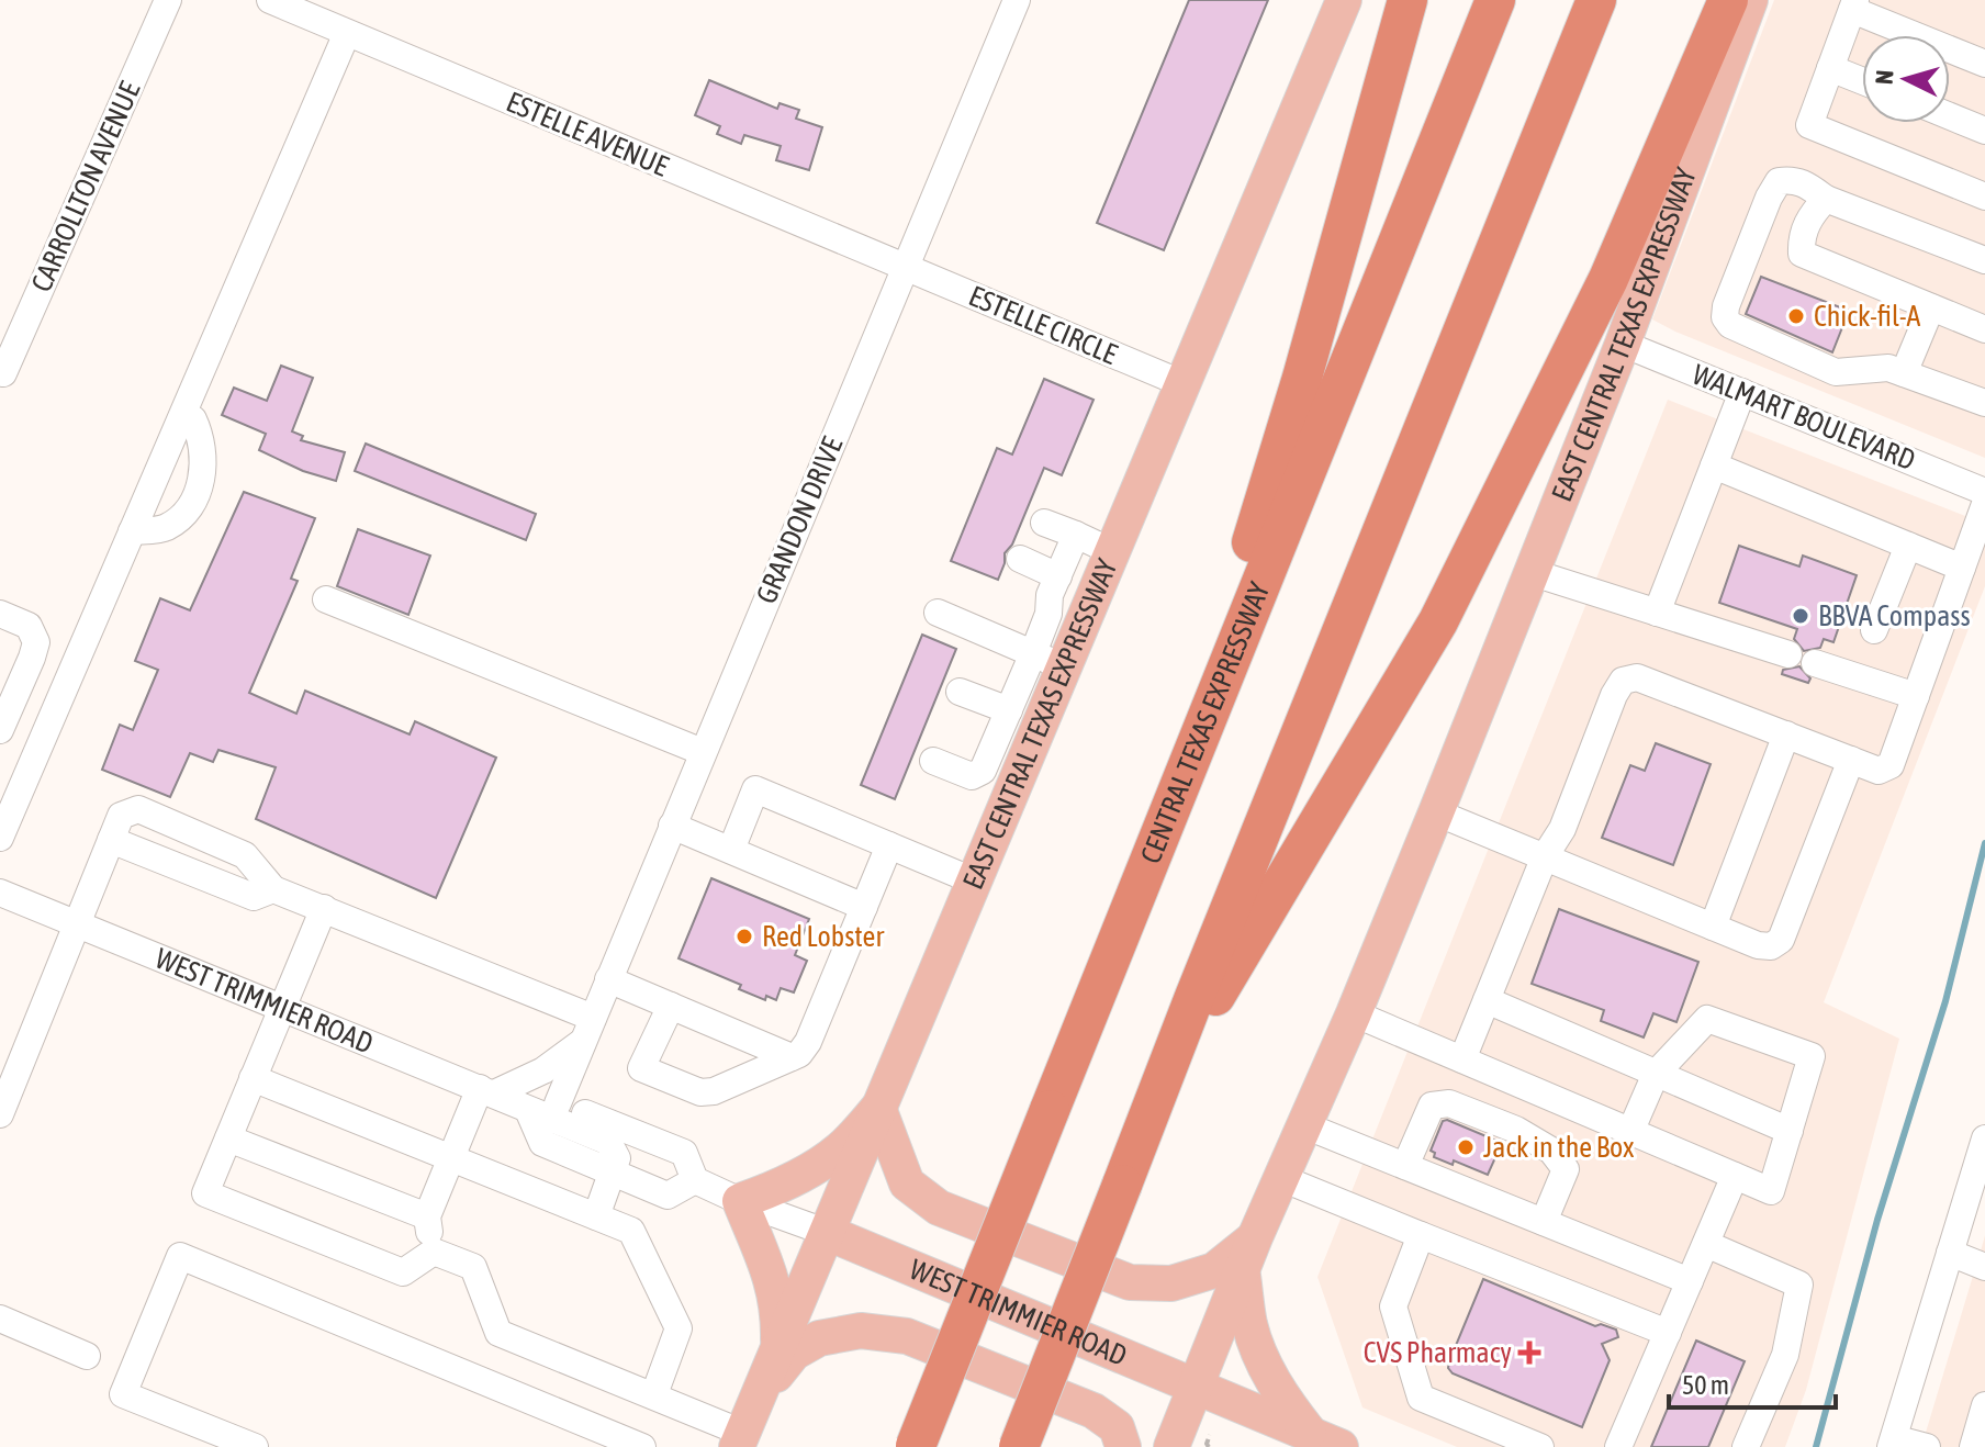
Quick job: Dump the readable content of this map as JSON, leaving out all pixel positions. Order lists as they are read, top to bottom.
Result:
{
  "streets": {
    "highway": ["CENTRAL TEXAS EXPRESSWAY"],
    "main road": ["EAST CENTRAL TEXAS EXPRESSWAY", "WEST TRIMMIER ROAD"],
    "street": [
      "ESTELLE AVENUE",
      "CARROLLTON AVENUE",
      "ESTELLE CIRCLE",
      "WALMART BOULEVARD",
      "GRANDON DRIVE"
    ]
  },
  "crossings": [
    ["ESTELLE AVENUE", "ESTELLE CIRCLE"],
    ["ESTELLE AVENUE", "GRANDON DRIVE"],
    ["ESTELLE CIRCLE", "EAST CENTRAL TEXAS EXPRESSWAY"],
    ["ESTELLE CIRCLE", "GRANDON DRIVE"],
    ["EAST CENTRAL TEXAS EXPRESSWAY", "WALMART BOULEVARD"],
    ["EAST CENTRAL TEXAS EXPRESSWAY", "WEST TRIMMIER ROAD"],
    ["GRANDON DRIVE", "WEST TRIMMIER ROAD"]
  ],
  "places": {
    "other": [
      "Chick-fil-A",
      "BBVA Compass",
      "Red Lobster",
      "Jack in the Box"
    ],
    "health": ["CVS Pharmacy"]
  },
  "scale_bar": "50 m",
  "north": "left"
}
